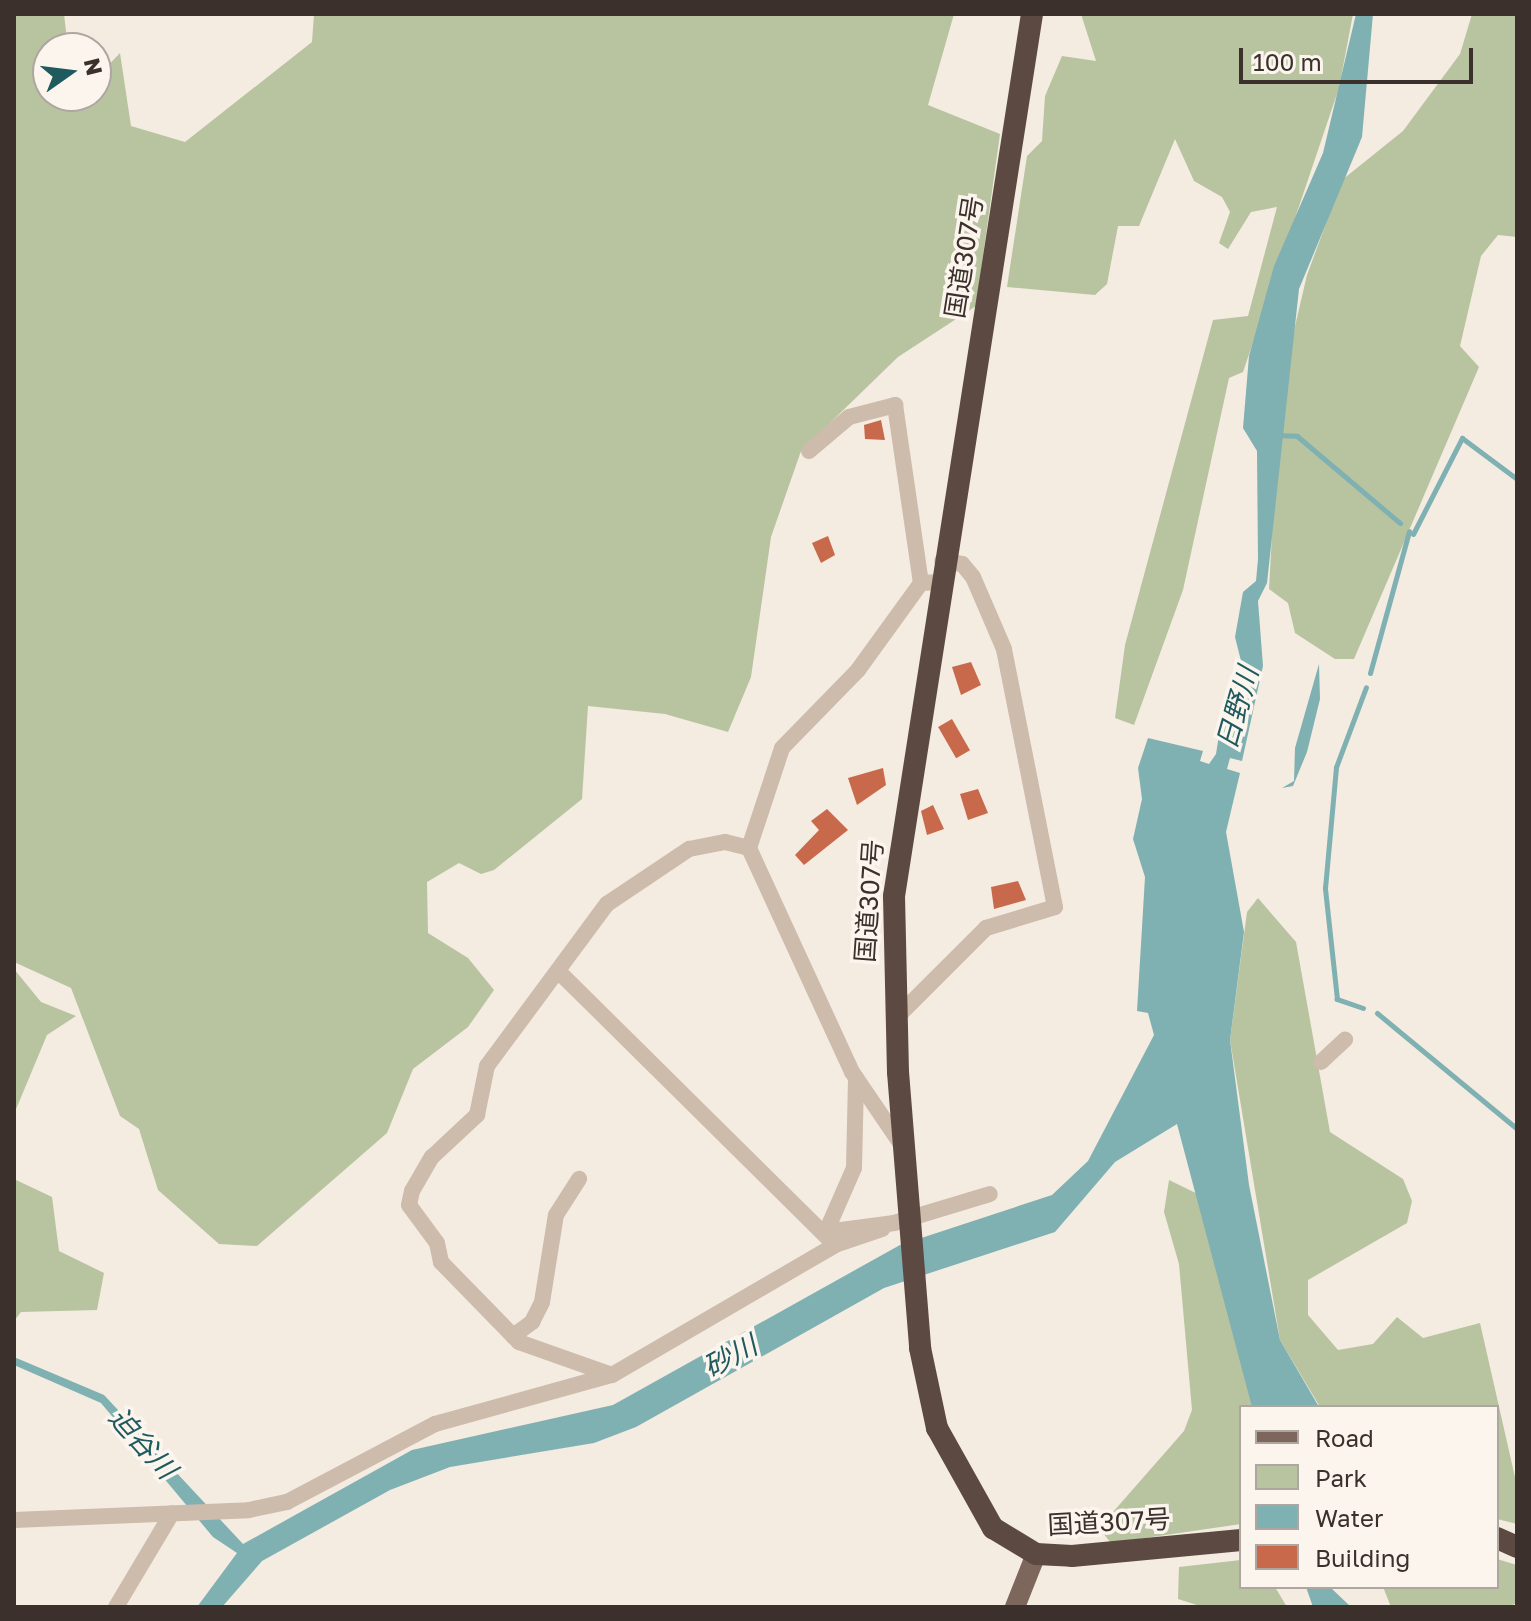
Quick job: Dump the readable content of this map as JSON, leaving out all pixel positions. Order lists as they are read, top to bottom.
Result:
{
  "streets": {
    "highway": ["国道307号"]
  },
  "water": ["日野川", "砂川", "迫谷川"],
  "legend": [
    "Road",
    "Park",
    "Water",
    "Building"
  ],
  "scale_bar": "100 m",
  "north": "right"
}
